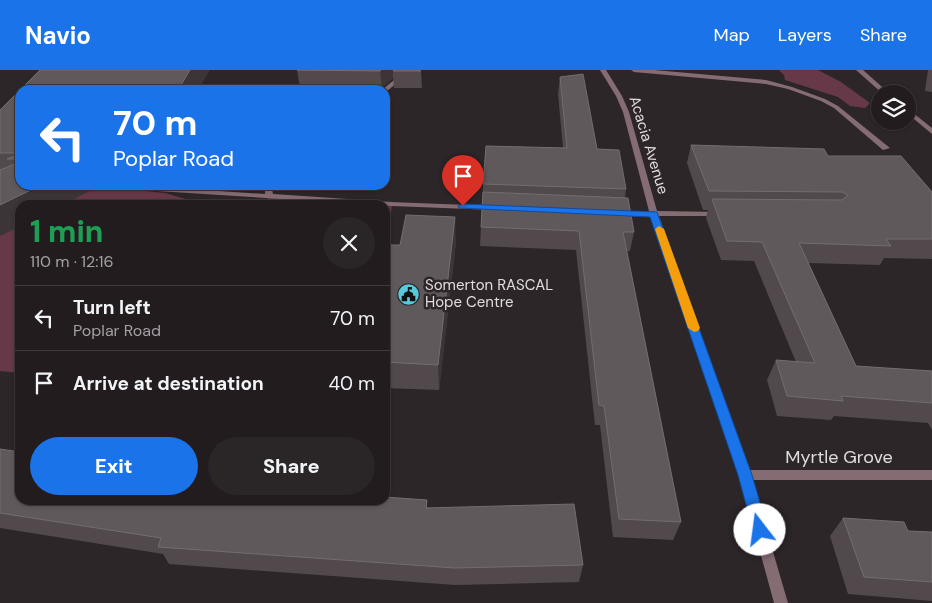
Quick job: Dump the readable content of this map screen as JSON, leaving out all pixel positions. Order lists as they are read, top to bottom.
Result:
{
  "streets": {
    "street": ["Acacia Avenue", "Myrtle Grove"]
  },
  "crossings": [
    ["Acacia Avenue", "Myrtle Grove"]
  ],
  "places": {
    "public building": ["Somerton RASCAL Hope Centre"]
  },
  "page": {
    "header": "Navio",
    "nav": ["Map", "Layers", "Share"],
    "turn": ["70 m", "Poplar Road"],
    "heading": ["1 min", "110 m · 12:16"],
    "list": [
      {
        "name": "Turn left",
        "note": "Poplar Road",
        "value": "70 m"
      },
      {
        "name": "Arrive at destination",
        "value": "40 m"
      }
    ],
    "buttons": ["Exit", "Share"]
  }
}
